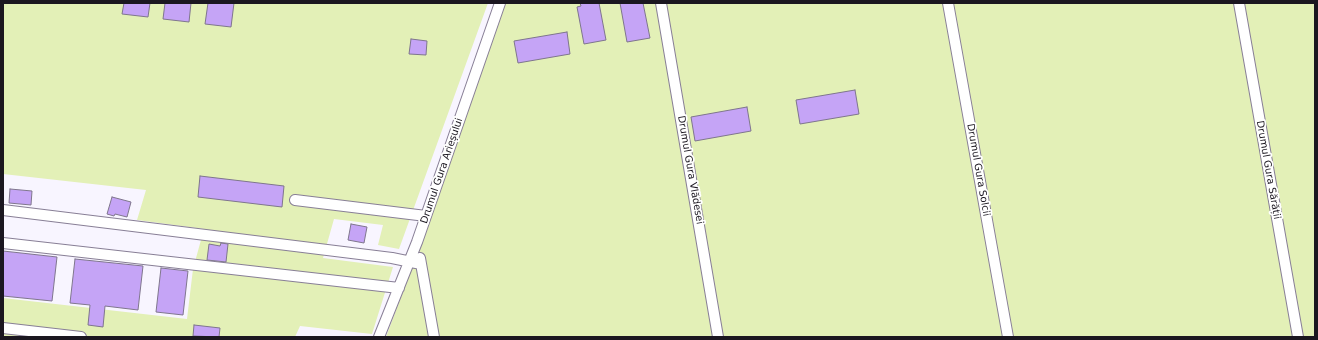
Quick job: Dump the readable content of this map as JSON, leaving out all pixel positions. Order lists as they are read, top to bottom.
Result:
{
  "streets": {
    "street": [
      "Drumul Gura Vlădesei",
      "Drumul Gura Solcii",
      "Drumul Gura Sărății",
      "Drumul Gura Arieșului"
    ]
  }
}
